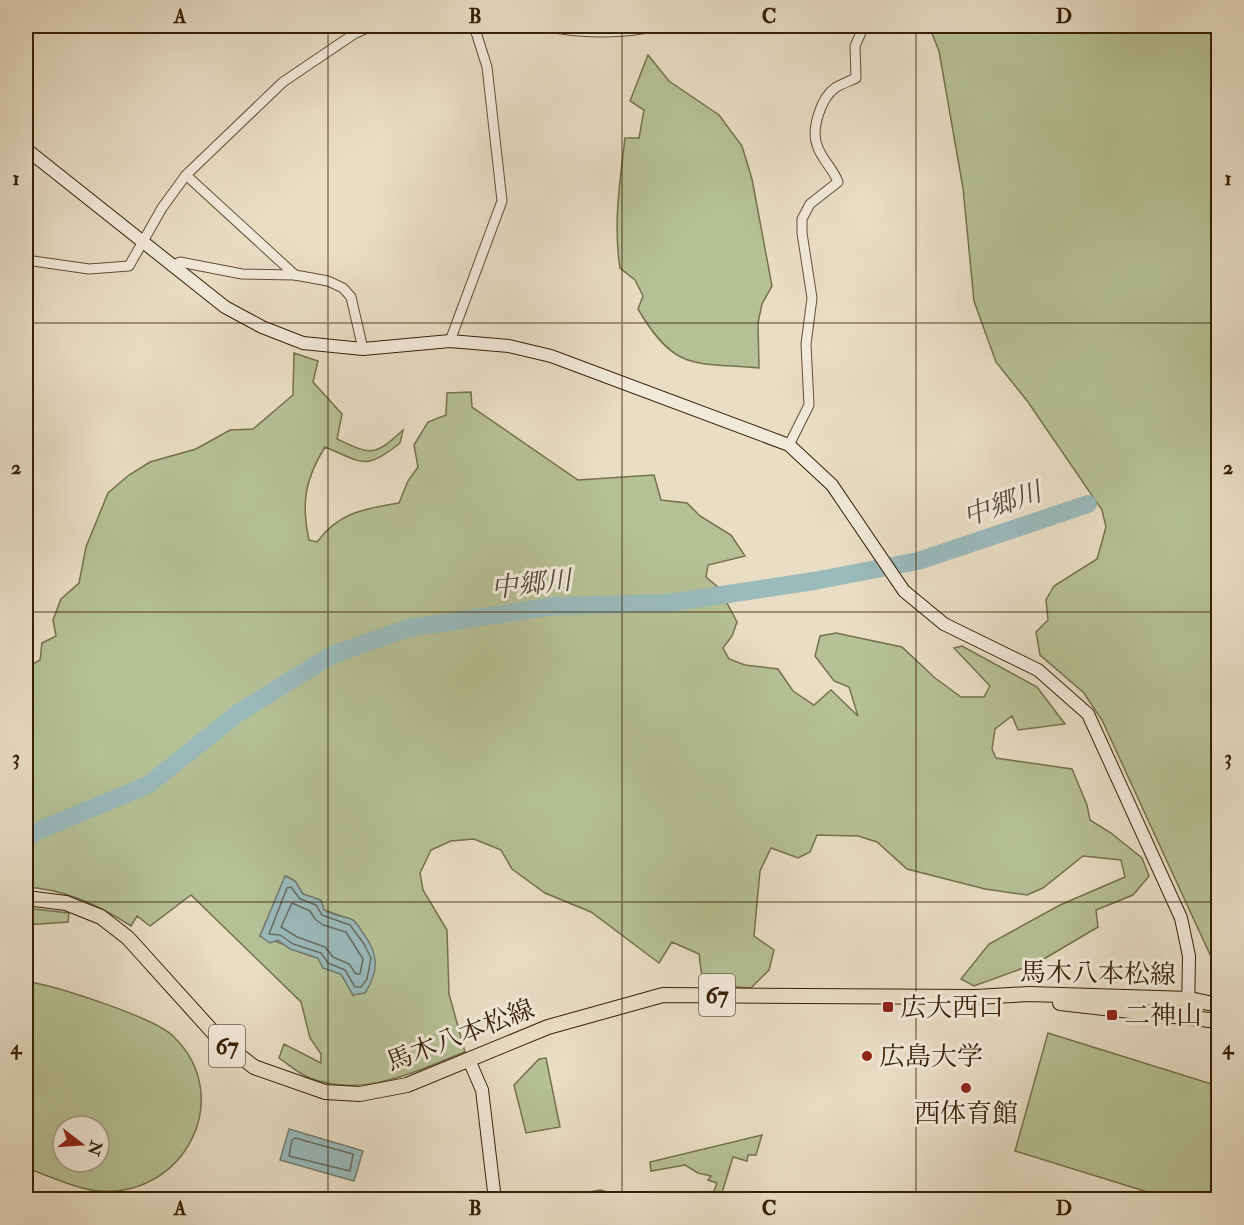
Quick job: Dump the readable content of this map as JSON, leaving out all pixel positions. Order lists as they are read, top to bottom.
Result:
{
  "streets": {
    "main road": ["馬木八本松線", "67"]
  },
  "water": ["中郷川"],
  "places": {
    "transit": ["広大西口", "二神山"],
    "other": ["広島大学", "西体育館"]
  },
  "north": "right",
  "grid": {
    "columns": [
      "A",
      "B",
      "C",
      "D"
    ],
    "rows": [
      "1",
      "2",
      "3",
      "4"
    ]
  }
}
